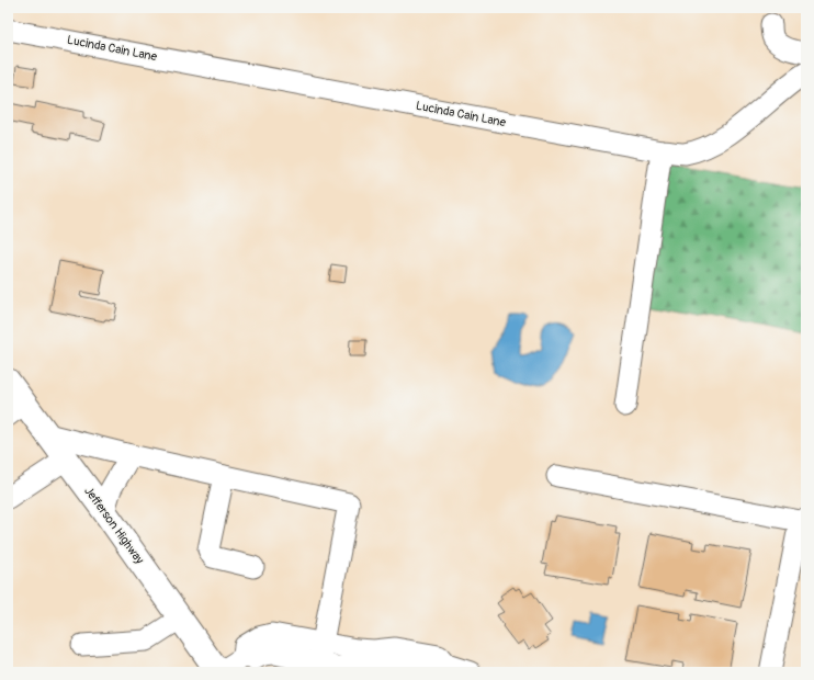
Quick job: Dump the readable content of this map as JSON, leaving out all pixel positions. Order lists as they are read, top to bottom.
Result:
{
  "streets": {
    "main road": ["Jefferson Highway"],
    "street": ["Lucinda Cain Lane"]
  }
}
